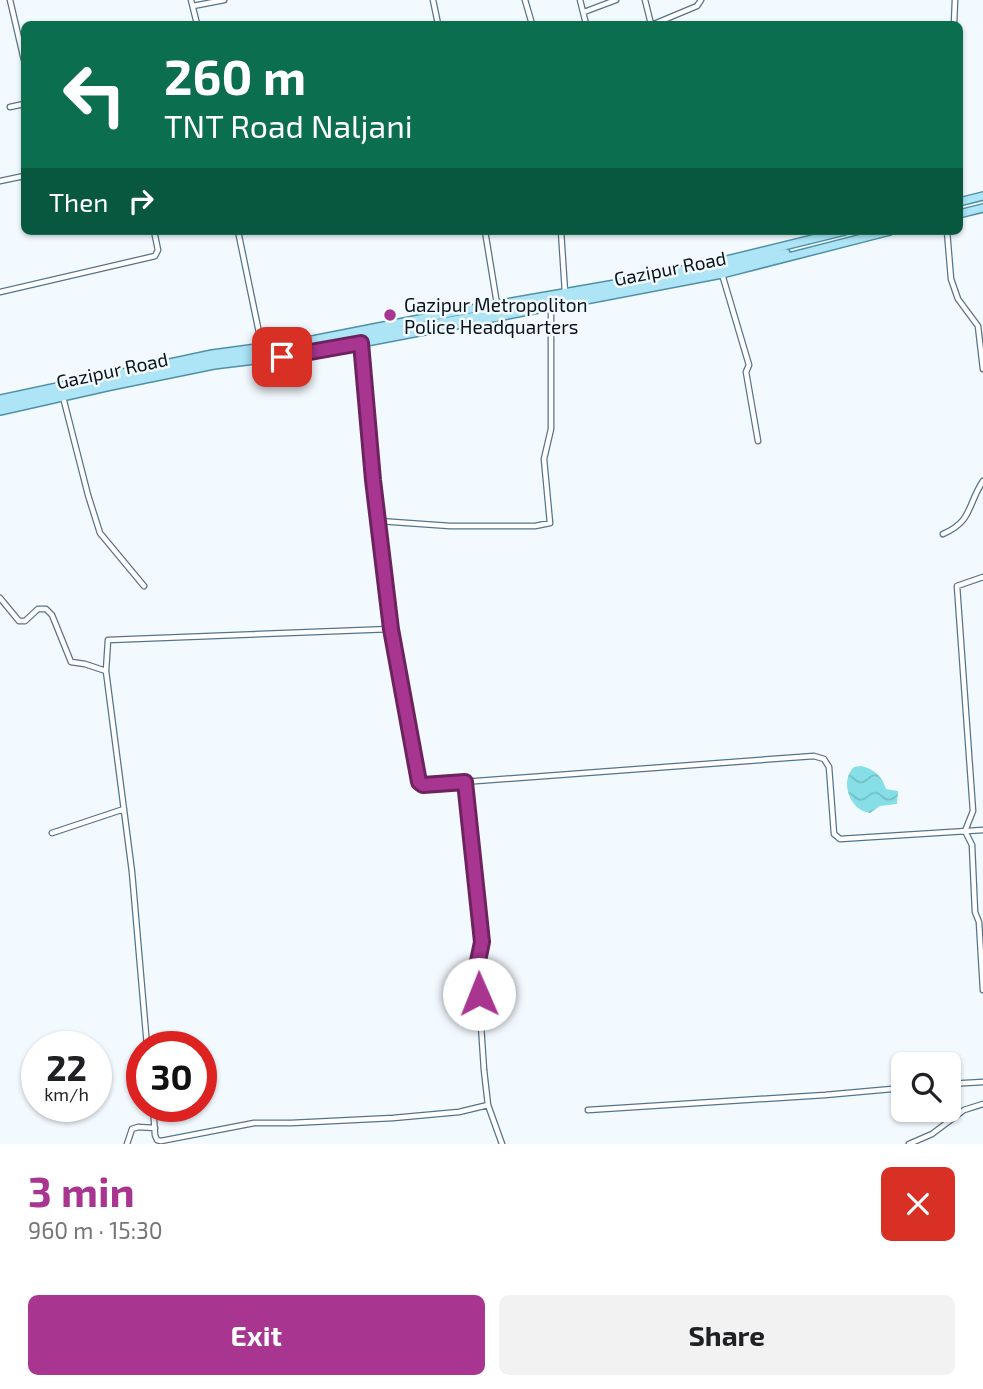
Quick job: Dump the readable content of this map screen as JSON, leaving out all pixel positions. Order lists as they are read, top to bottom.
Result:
{
  "streets": {
    "main road": ["Gazipur Road"]
  },
  "places": ["Gazipur Metropoliton Police Headquarters"],
  "page": {
    "turn": ["260 m", "TNT Road Naljani"],
    "then": "Then",
    "speed": "22 km/h",
    "limit": "30",
    "heading": ["3 min", "960 m · 15:30"],
    "buttons": ["Exit", "Share"]
  }
}
